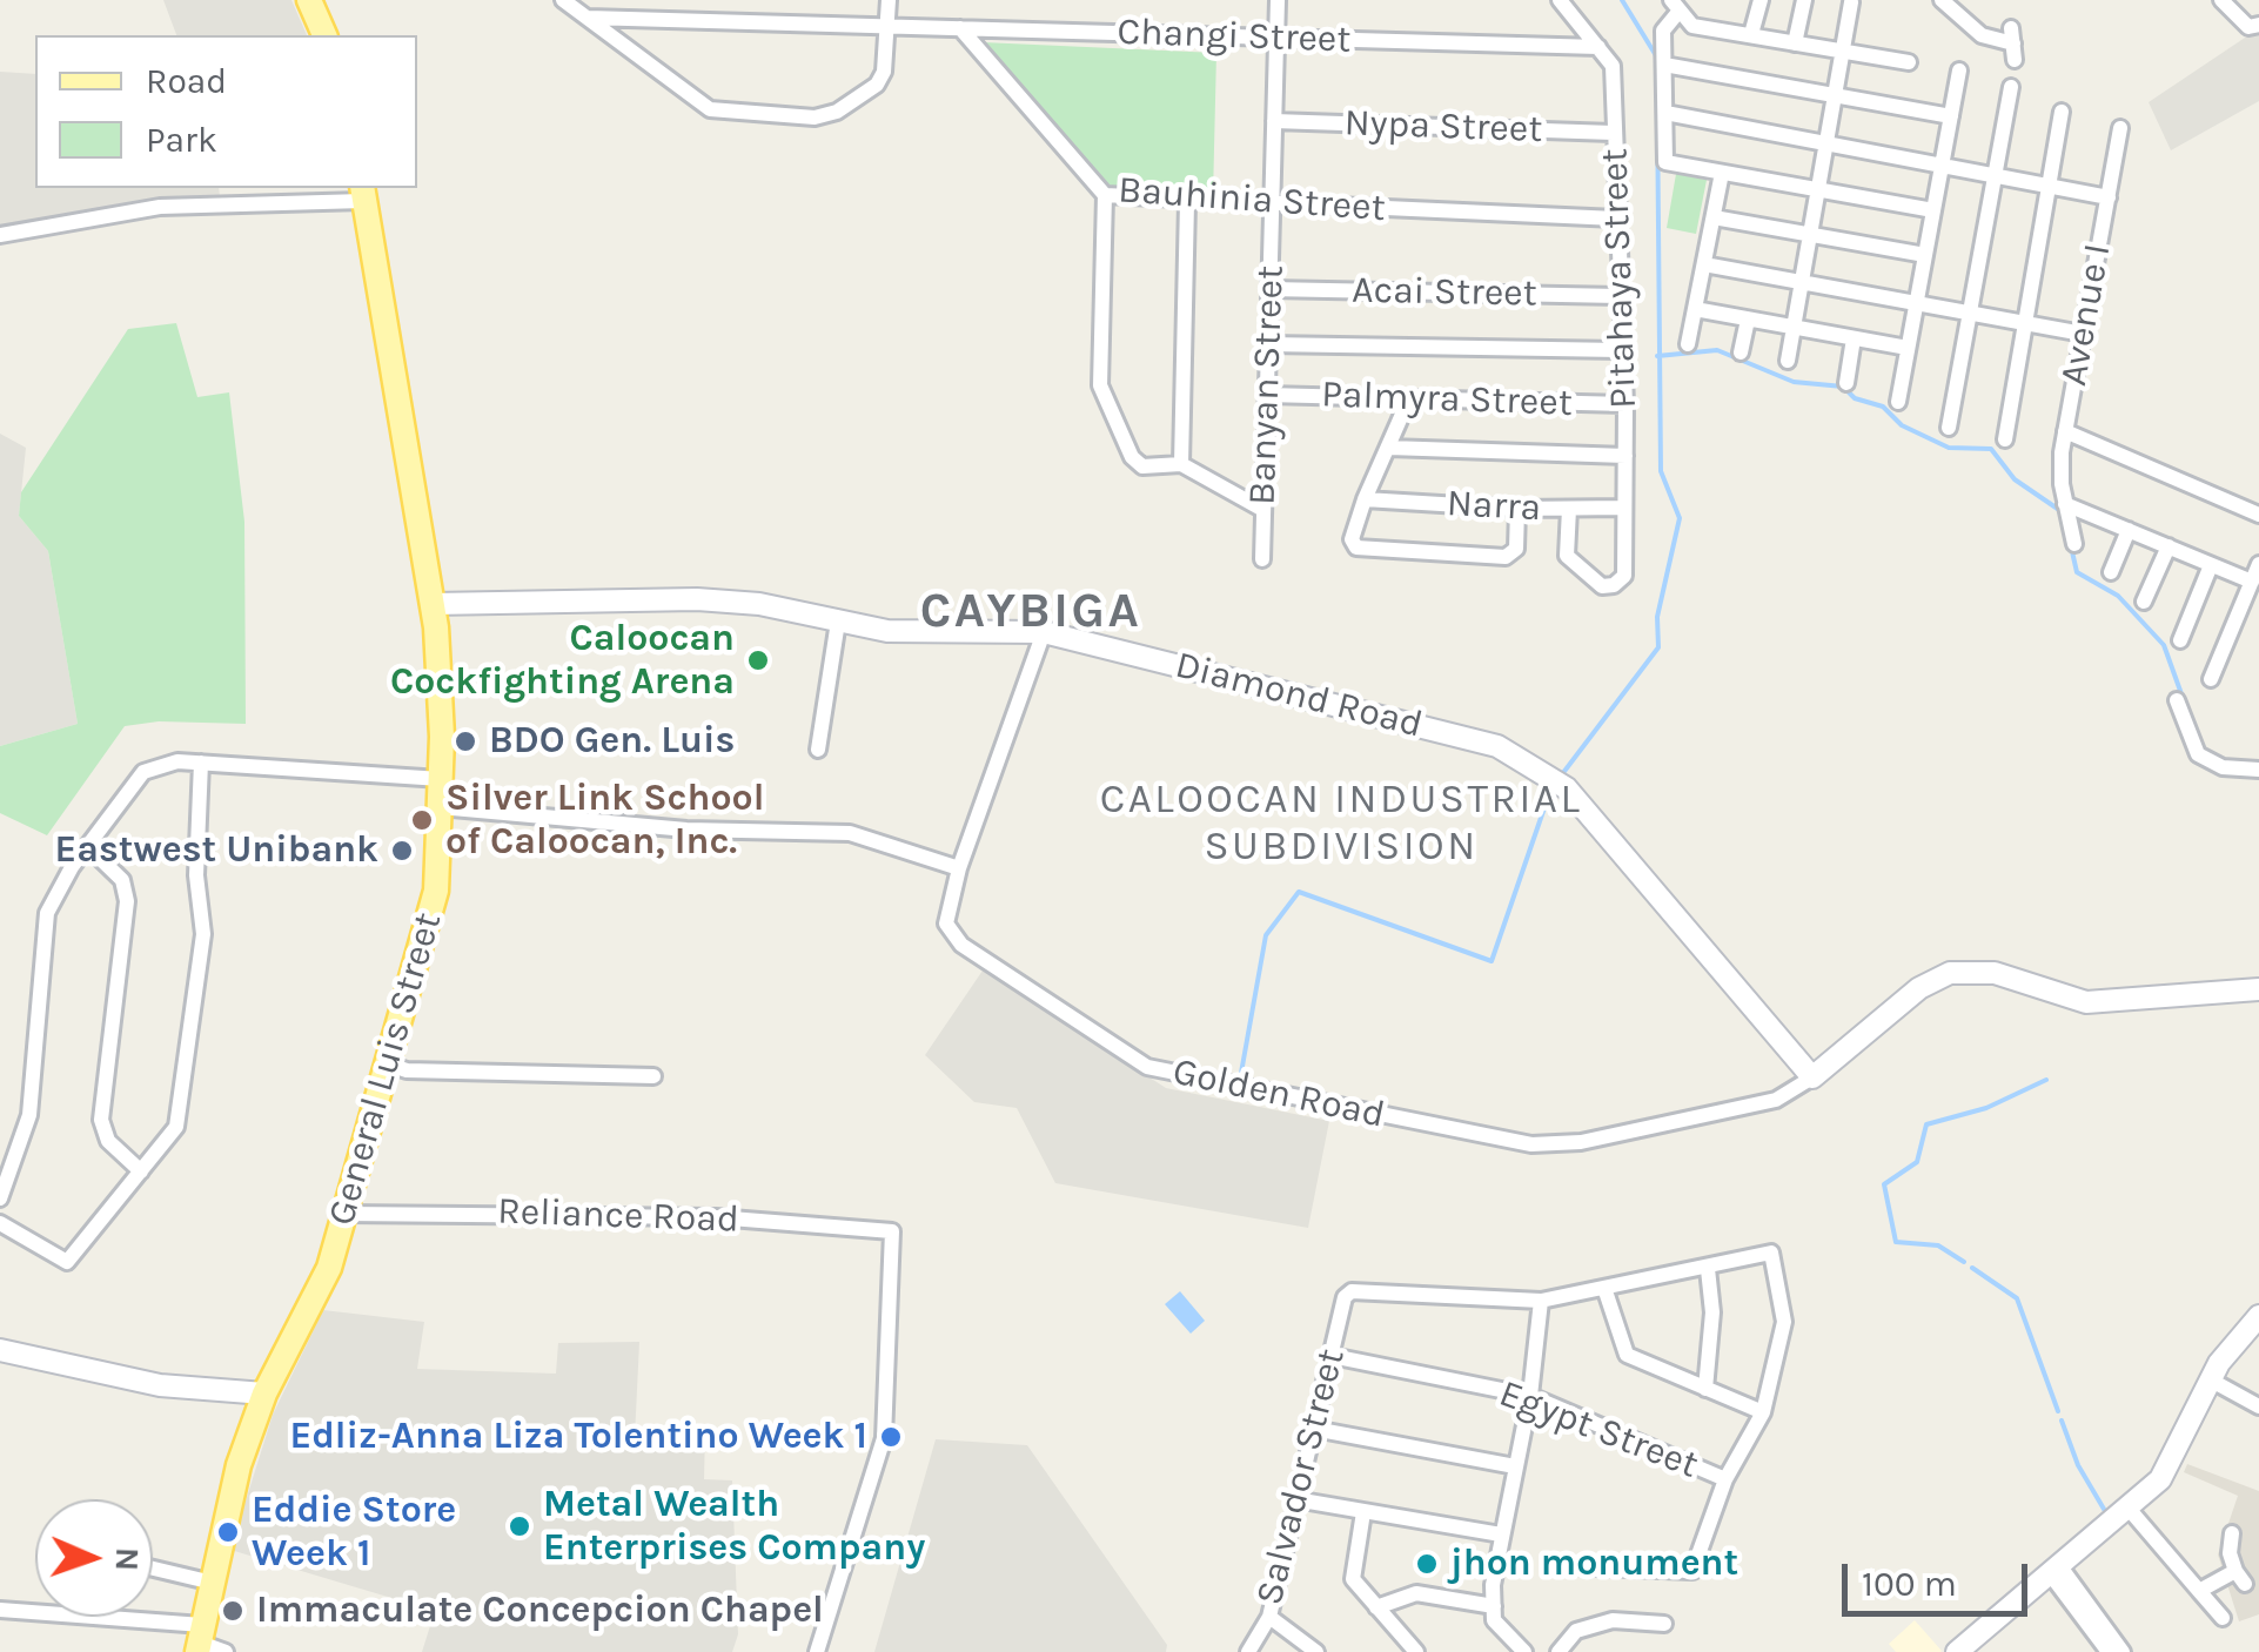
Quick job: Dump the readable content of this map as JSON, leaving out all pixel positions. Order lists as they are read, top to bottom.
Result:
{
  "streets": {
    "main road": ["Diamond Road", "General Luis Street"],
    "street": [
      "Changi Street",
      "Nypa Street",
      "Bauhinia Street",
      "Pitahaya Street",
      "Acai Street",
      "Avenue I",
      "Banyan Street",
      "Palmyra Street",
      "Narra",
      "Golden Road",
      "Reliance Road",
      "Egypt Street",
      "Salvador Street"
    ]
  },
  "crossings": [
    ["Changi Street", "Bauhinia Street"],
    ["Changi Street", "Pitahaya Street"],
    ["Changi Street", "Banyan Street"],
    ["Nypa Street", "Pitahaya Street"],
    ["Nypa Street", "Banyan Street"],
    ["Bauhinia Street", "Pitahaya Street"],
    ["Bauhinia Street", "Banyan Street"],
    ["Pitahaya Street", "Acai Street"],
    ["Pitahaya Street", "Palmyra Street"],
    ["Pitahaya Street", "Narra"],
    ["Acai Street", "Banyan Street"],
    ["Banyan Street", "Palmyra Street"],
    ["Diamond Road", "General Luis Street"],
    ["Diamond Road", "Golden Road"],
    ["General Luis Street", "Reliance Road"],
    ["Egypt Street", "Salvador Street"]
  ],
  "districts": ["CAYBIGA", "CALOOCAN INDUSTRIAL SUBDIVISION"],
  "places": [
    "Caloocan Cockfighting Arena",
    "BDO Gen. Luis",
    "Silver Link School of Caloocan, Inc.",
    "Eastwest Unibank",
    "Edliz-Anna Liza Tolentino Week 1",
    "Metal Wealth Enterprises Company",
    "Eddie Store Week 1",
    "jhon monument",
    "Immaculate Concepcion Chapel"
  ],
  "legend": ["Road", "Park"],
  "scale_bar": "100 m",
  "north": "right"
}
